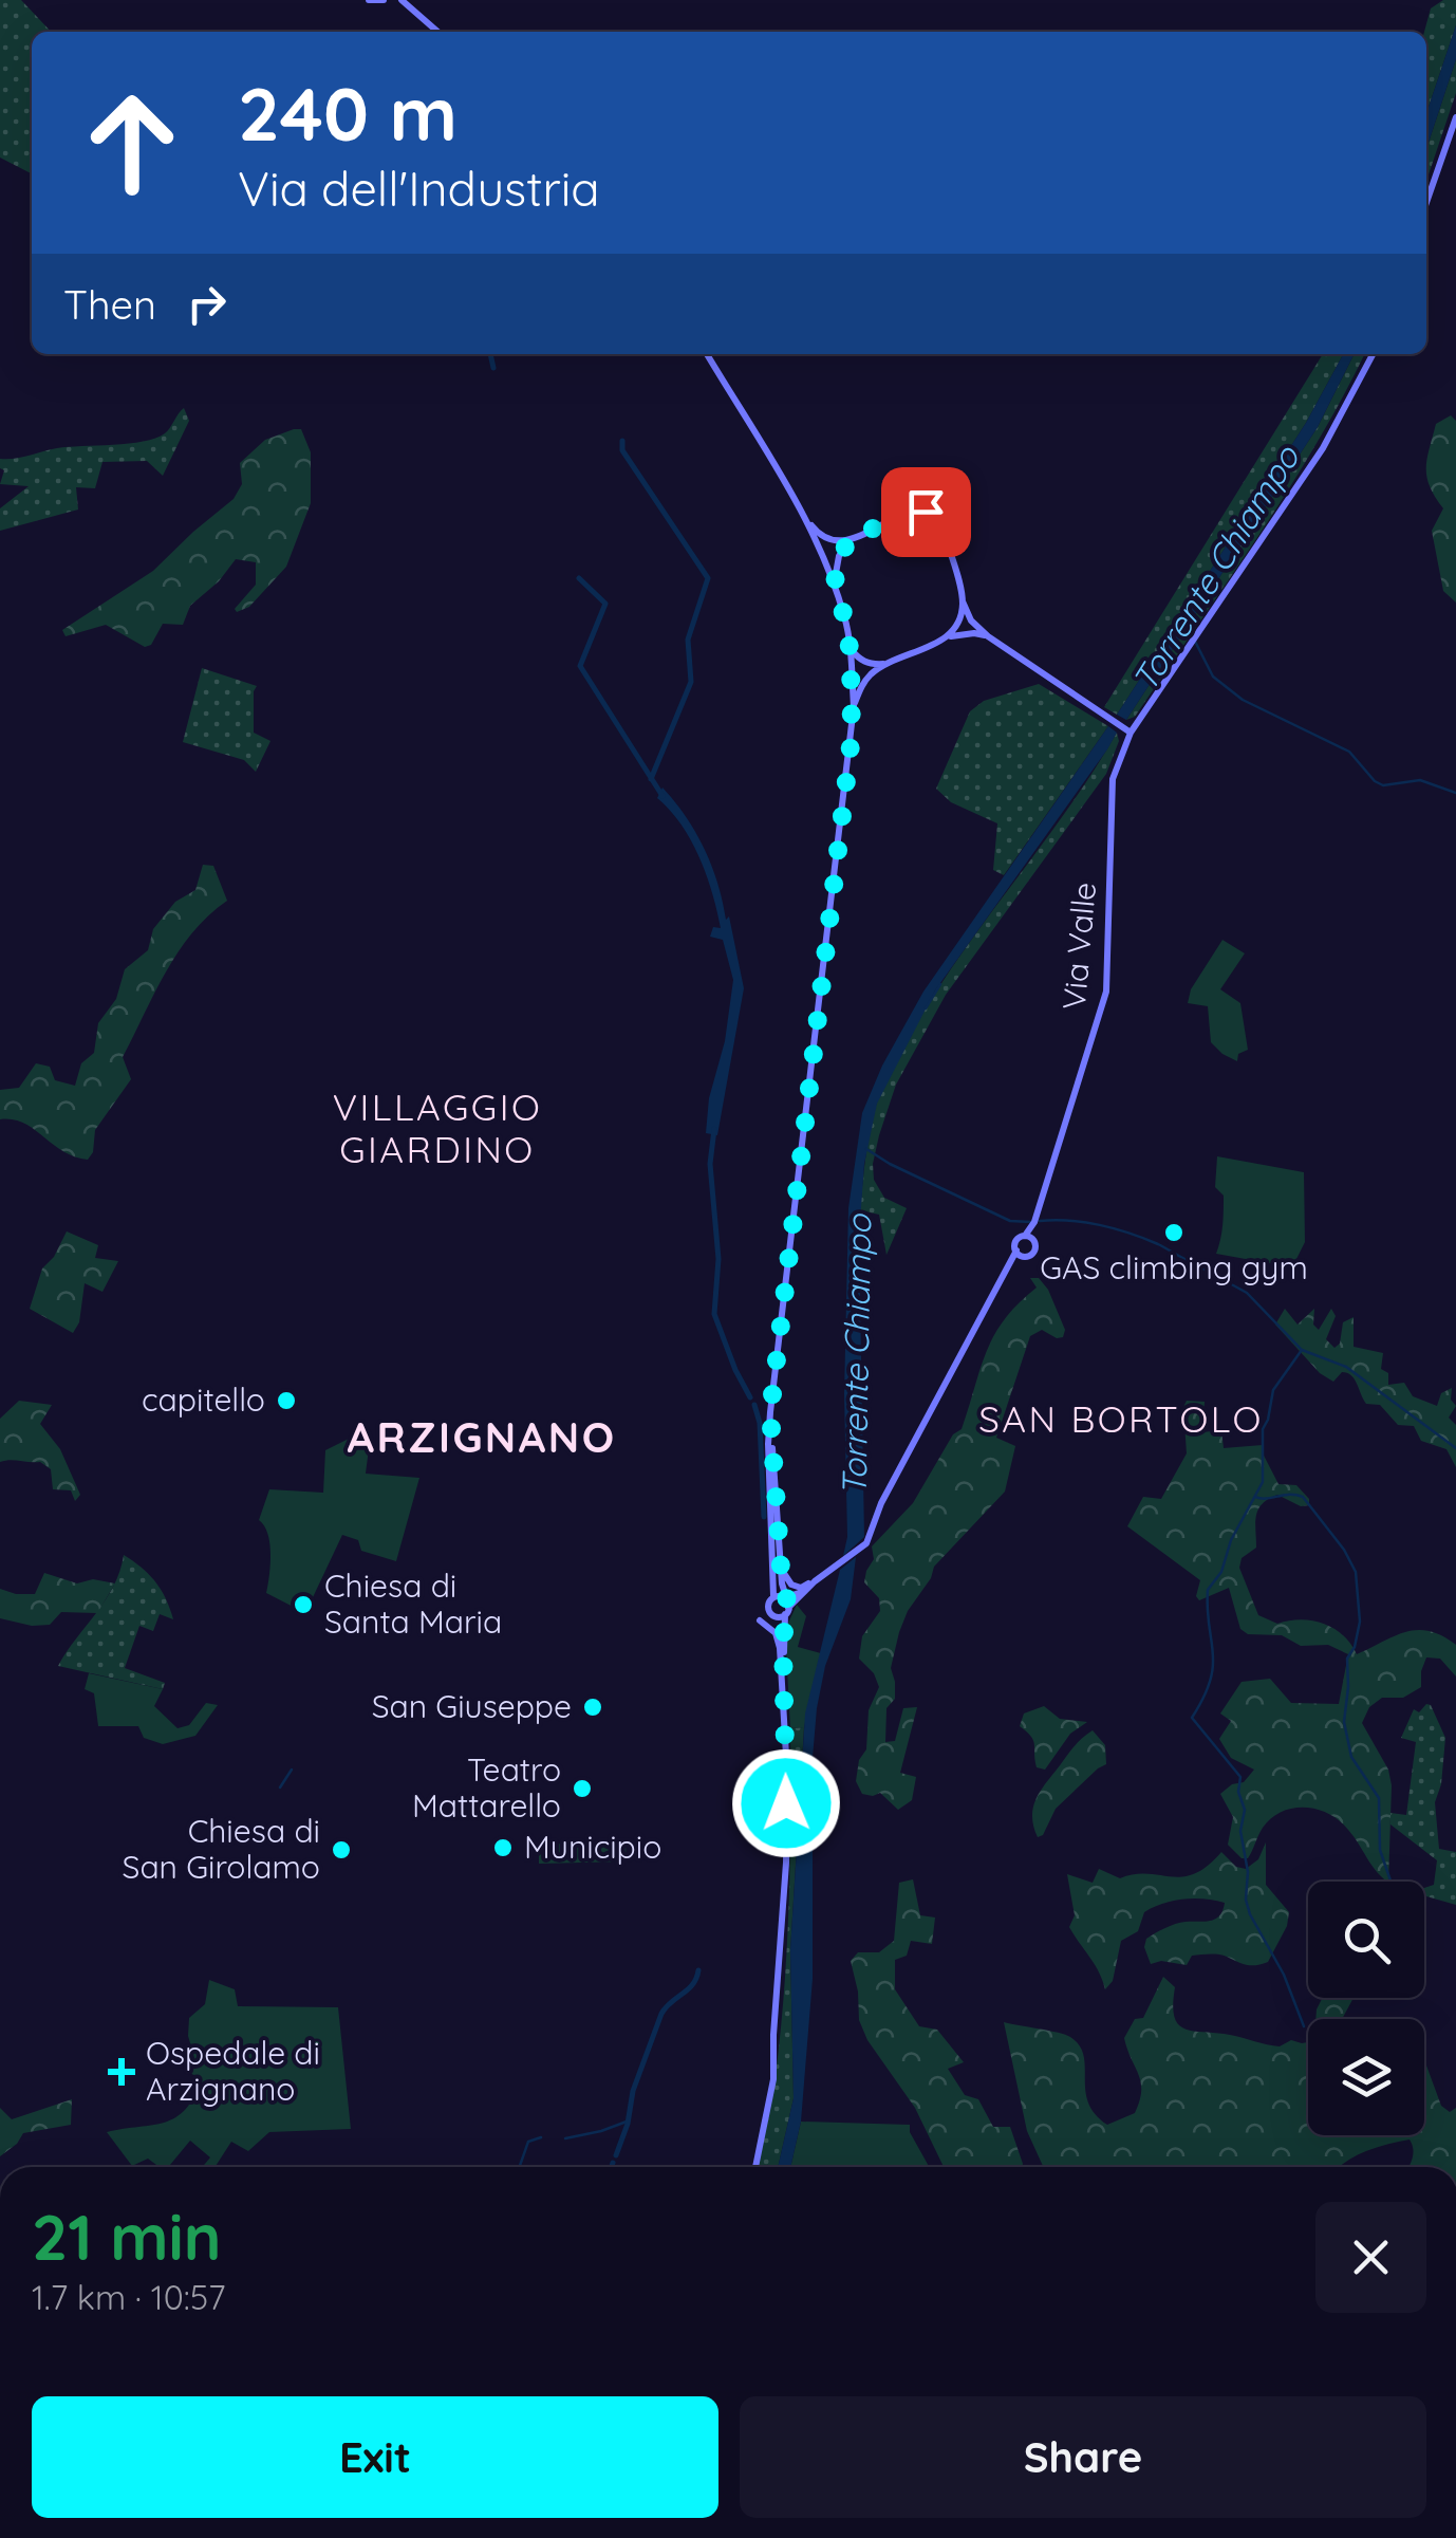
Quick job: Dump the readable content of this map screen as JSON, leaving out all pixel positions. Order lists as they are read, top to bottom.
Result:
{
  "streets": {
    "main road": ["Via Valle"]
  },
  "districts": ["VILLAGGIO GIARDINO", "SAN BORTOLO", "ARZIGNANO"],
  "water": ["Torrente Chiampo"],
  "places": {
    "other": [
      "GAS climbing gym",
      "capitello",
      "Chiesa di Santa Maria",
      "San Giuseppe",
      "Teatro Mattarello",
      "Municipio",
      "Chiesa di San Girolamo"
    ],
    "health": ["Ospedale di Arzignano"]
  },
  "page": {
    "turn": ["240 m", "Via dell'Industria"],
    "then": "Then",
    "heading": ["21 min", "1.7 km · 10:57"],
    "buttons": ["Exit", "Share"]
  }
}
